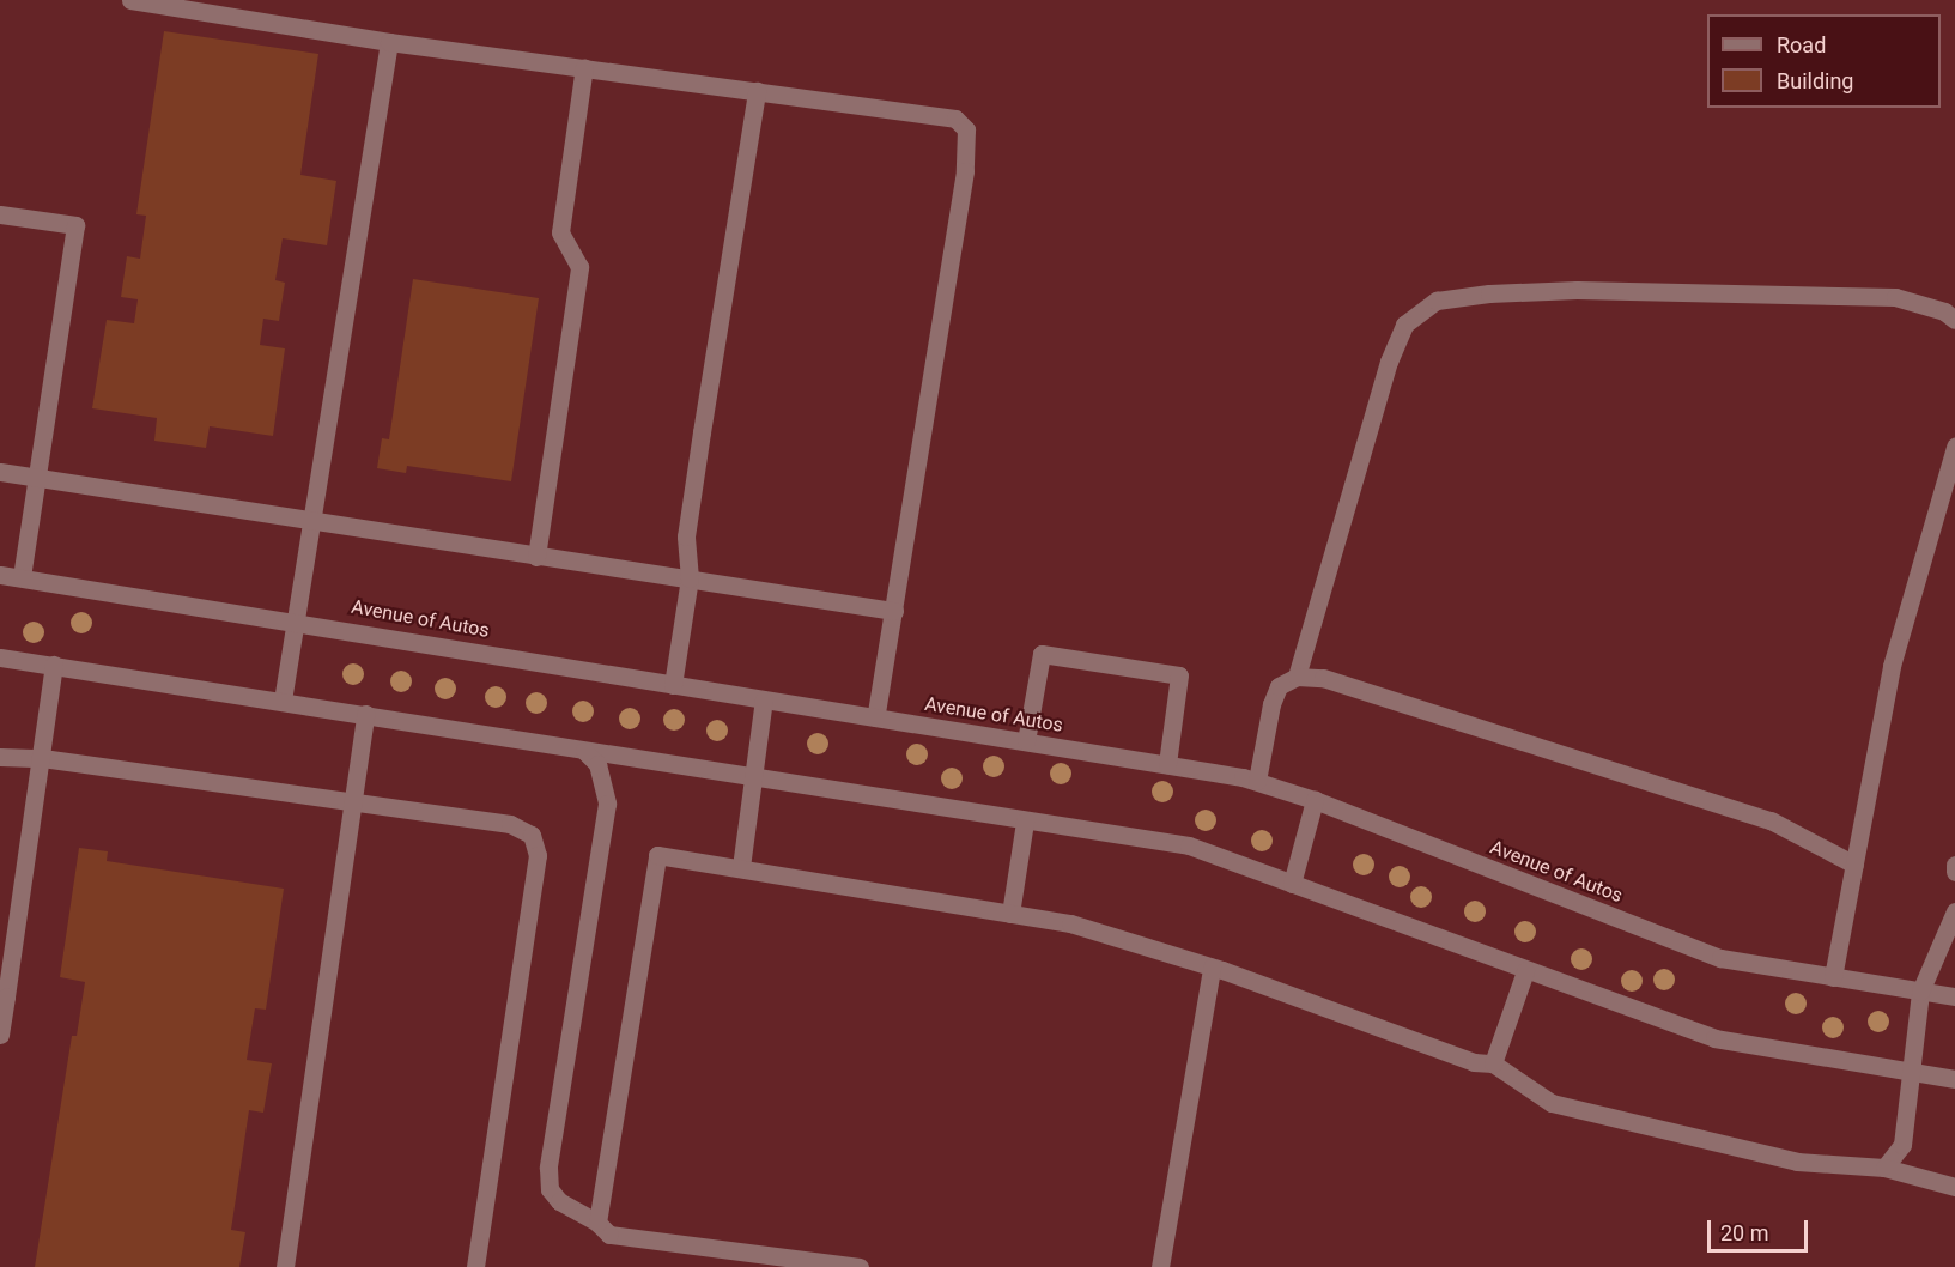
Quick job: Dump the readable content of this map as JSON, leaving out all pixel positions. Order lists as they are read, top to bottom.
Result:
{
  "streets": {
    "street": ["Avenue of Autos"]
  },
  "legend": ["Road", "Building"],
  "scale_bar": "20 m"
}
